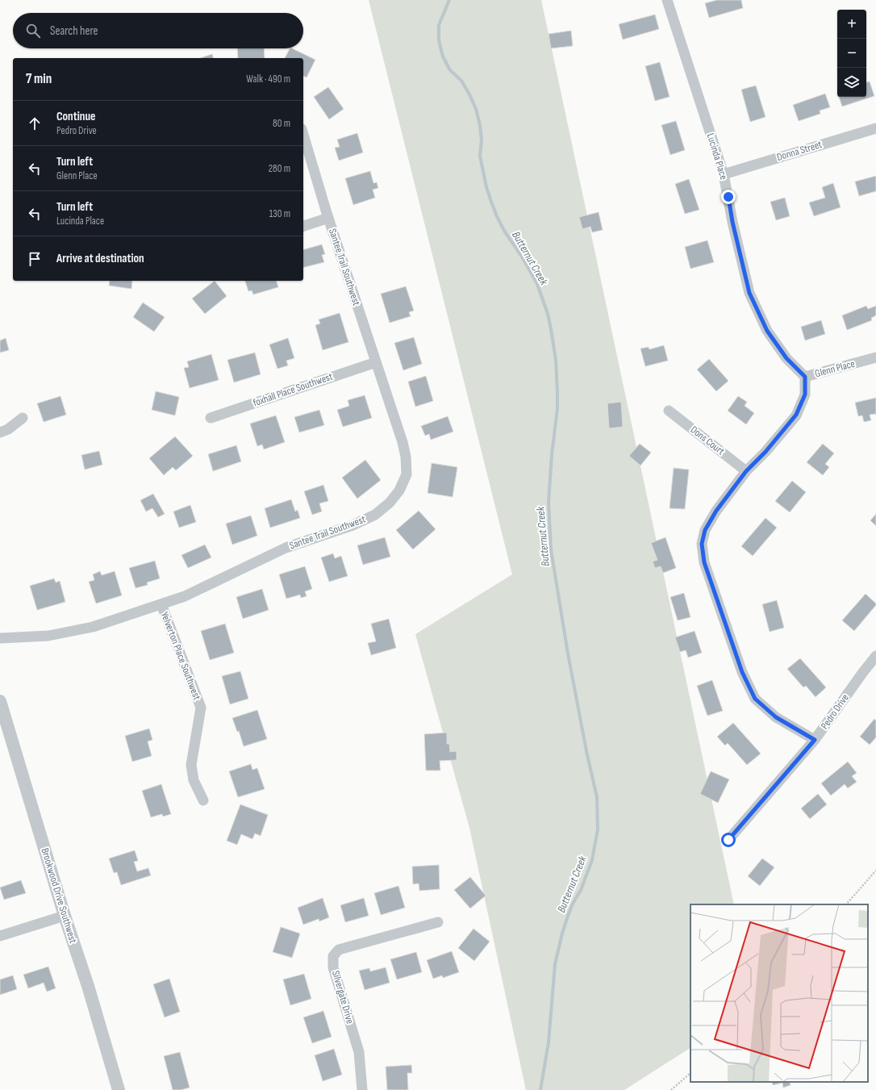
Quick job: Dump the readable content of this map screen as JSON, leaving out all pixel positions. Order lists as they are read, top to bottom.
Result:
{
  "streets": {
    "street": [
      "Donna Street",
      "Lucinda Place",
      "Santee Trail Southwest",
      "Glenn Place",
      "foxhall Place Southwest",
      "Dons Court",
      "Yelverton Place Southwest",
      "Pedro Drive",
      "Brookwood Drive Southwest",
      "Silvergate Drive"
    ]
  },
  "crossings": [
    ["Donna Street", "Lucinda Place"],
    ["Lucinda Place", "Glenn Place"],
    ["Santee Trail Southwest", "foxhall Place Southwest"],
    ["Santee Trail Southwest", "Yelverton Place Southwest"],
    ["Glenn Place", "Dons Court"],
    ["Glenn Place", "Pedro Drive"]
  ],
  "water": ["Butternut Creek"],
  "page": {
    "map_buttons": ["+", "−"],
    "search": "Search here",
    "heading": ["7 min", "Walk · 490 m"],
    "list": [
      ["Continue", "Pedro Drive", "80 m"],
      ["Turn left", "Glenn Place", "280 m"],
      ["Turn left", "Lucinda Place", "130 m"],
      "Arrive at destination"
    ]
  }
}
